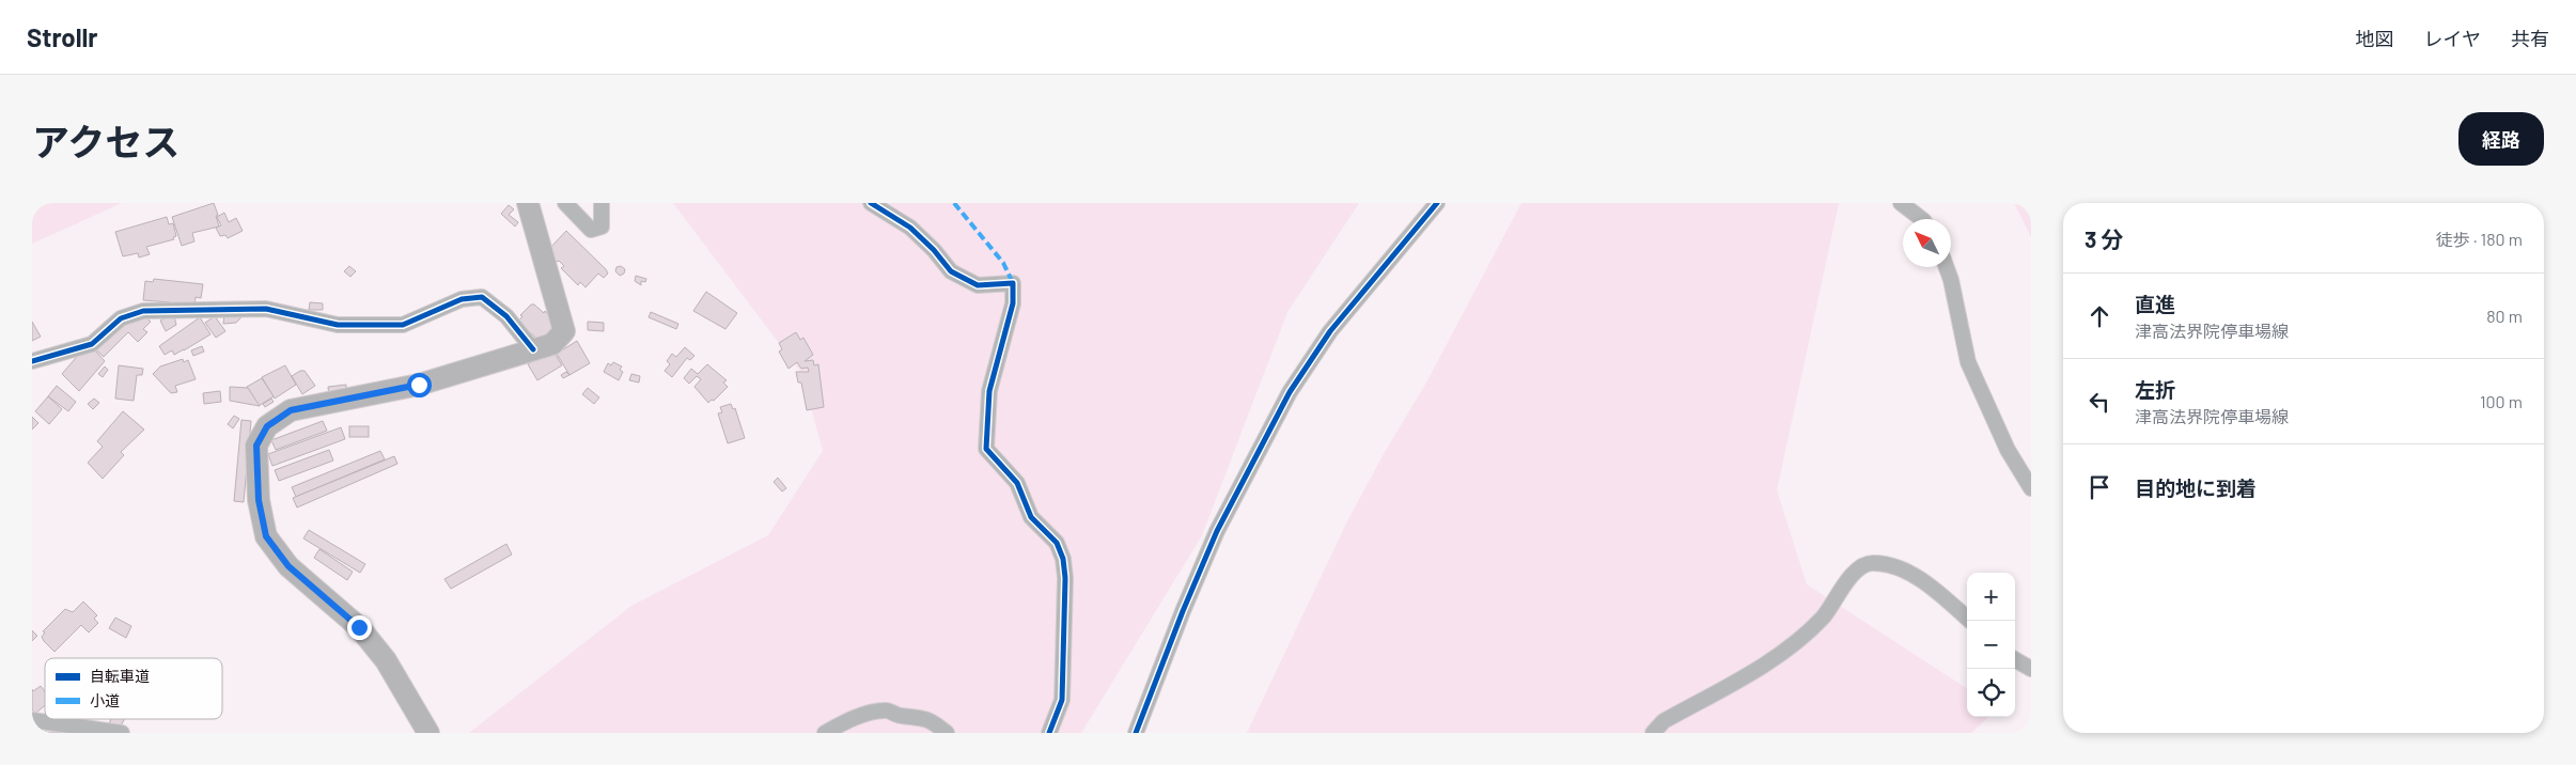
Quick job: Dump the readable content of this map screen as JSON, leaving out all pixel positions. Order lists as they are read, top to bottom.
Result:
{
  "legend": ["自転車道", "小道"],
  "north": "top left",
  "page": {
    "header": "Strollr",
    "nav": ["地図", "レイヤ", "共有"],
    "title": "アクセス",
    "buttons": "経路",
    "heading": ["3 分", "徒歩 · 180 m"],
    "list": [
      ["直進", "津高法界院停車場線", "80 m"],
      ["左折", "津高法界院停車場線", "100 m"],
      "目的地に到着"
    ],
    "map_buttons": ["+", "−"]
  }
}
